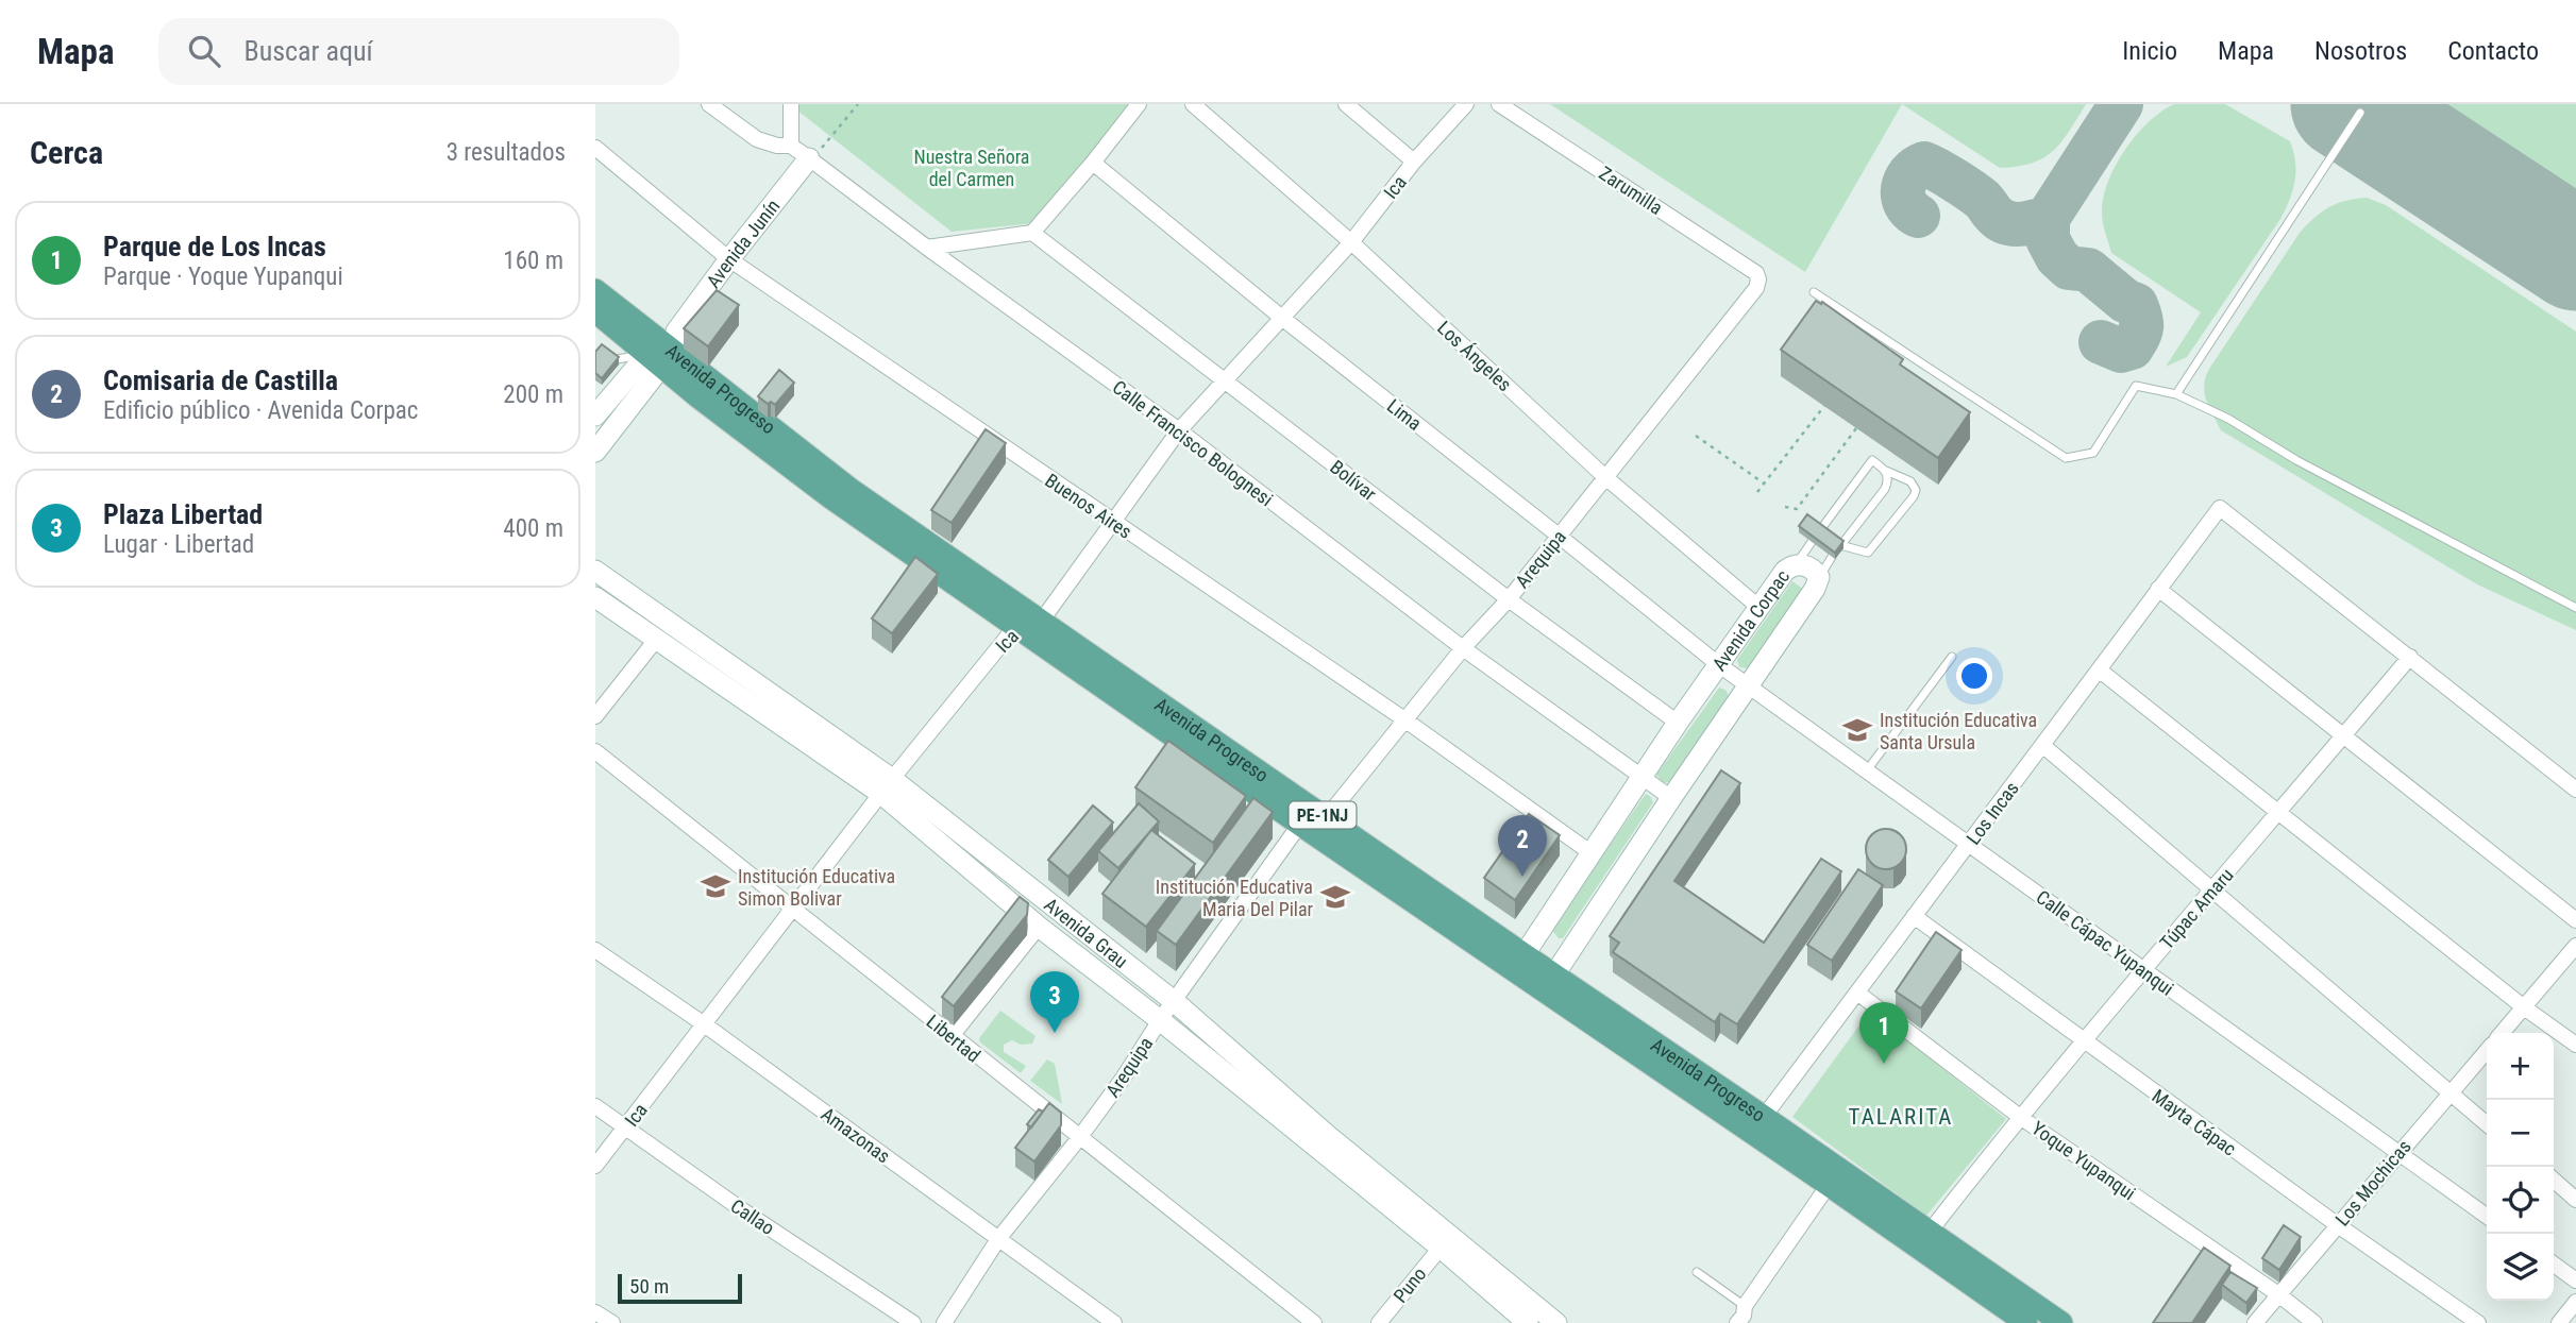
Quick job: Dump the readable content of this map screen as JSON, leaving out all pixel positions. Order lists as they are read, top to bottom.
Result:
{
  "streets": {
    "main road": ["Avenida Progreso", "PE-1NJ"],
    "street": [
      "Ica",
      "Zarumilla",
      "Avenida Junín",
      "Los Ángeles",
      "Lima",
      "Calle Francisco Bolognesi",
      "Bolívar",
      "Buenos Aires",
      "Arequipa",
      "Avenida Corpac",
      "Los Incas",
      "Túpac Amaru",
      "Avenida Grau",
      "Calle Cápac Yupanqui",
      "Libertad",
      "Mayta Cápac",
      "Amazonas",
      "Yoque Yupanqui",
      "Los Mochicas",
      "Callao",
      "Puno"
    ]
  },
  "crossings": [
    ["Ica", "Los Ángeles"],
    ["Ica", "Avenida Progreso"],
    ["Ica", "Lima"],
    ["Ica", "Calle Francisco Bolognesi"],
    ["Ica", "Bolívar"],
    ["Ica", "Buenos Aires"],
    ["Ica", "Avenida Grau"],
    ["Ica", "Libertad"],
    ["Ica", "Amazonas"],
    ["Ica", "Callao"],
    ["Zarumilla", "Arequipa"],
    ["Avenida Junín", "Avenida Progreso"],
    ["Avenida Junín", "Calle Francisco Bolognesi"],
    ["Avenida Junín", "Buenos Aires"],
    ["Los Ángeles", "Arequipa"],
    ["Los Ángeles", "Avenida Corpac"],
    ["Avenida Progreso", "Arequipa"],
    ["Avenida Progreso", "Avenida Corpac"],
    ["Avenida Progreso", "Los Incas"],
    ["Avenida Progreso", "Túpac Amaru"],
    ["Lima", "Arequipa"],
    ["Lima", "Avenida Corpac"],
    ["Lima", "Calle Cápac Yupanqui"],
    ["Calle Francisco Bolognesi", "Arequipa"],
    ["Calle Francisco Bolognesi", "Avenida Corpac"],
    ["Bolívar", "Arequipa"],
    ["Bolívar", "Avenida Corpac"],
    ["Buenos Aires", "Arequipa"],
    ["Buenos Aires", "Avenida Corpac"],
    ["Arequipa", "Avenida Grau"],
    ["Arequipa", "Libertad"],
    ["Arequipa", "Amazonas"],
    ["Avenida Corpac", "Calle Cápac Yupanqui"],
    ["Los Incas", "Túpac Amaru"],
    ["Los Incas", "Calle Cápac Yupanqui"],
    ["Los Incas", "Mayta Cápac"],
    ["Los Incas", "Yoque Yupanqui"],
    ["Túpac Amaru", "Calle Cápac Yupanqui"],
    ["Túpac Amaru", "Mayta Cápac"],
    ["Túpac Amaru", "Yoque Yupanqui"],
    ["Avenida Grau", "Puno"],
    ["Calle Cápac Yupanqui", "Los Mochicas"],
    ["Mayta Cápac", "Los Mochicas"],
    ["Yoque Yupanqui", "Los Mochicas"]
  ],
  "districts": ["TALARITA"],
  "parks": ["Nuestra Señora del Carmen"],
  "places": {
    "school or university": ["Institución Educativa Santa Ursula", "Institución Educativa Simon Bolivar", "Institución Educativa Maria Del Pilar"]
  },
  "scale_bar": "50 m",
  "page": {
    "header": "Mapa",
    "search": "Buscar aquí",
    "nav": [
      "Inicio",
      "Mapa",
      "Nosotros",
      "Contacto"
    ],
    "heading": ["Cerca", "3 resultados"],
    "list": [
      {
        "mark": "1",
        "name": "Parque de Los Incas",
        "note": "Parque · Yoque Yupanqui",
        "value": "160 m"
      },
      {
        "mark": "2",
        "name": "Comisaria de Castilla",
        "note": "Edificio público · Avenida Corpac",
        "value": "200 m"
      },
      {
        "mark": "3",
        "name": "Plaza Libertad",
        "note": "Lugar · Libertad",
        "value": "400 m"
      }
    ],
    "pins": ["2", "3", "1"],
    "map_buttons": ["+", "−"],
    "scale": "50 m"
  }
}
